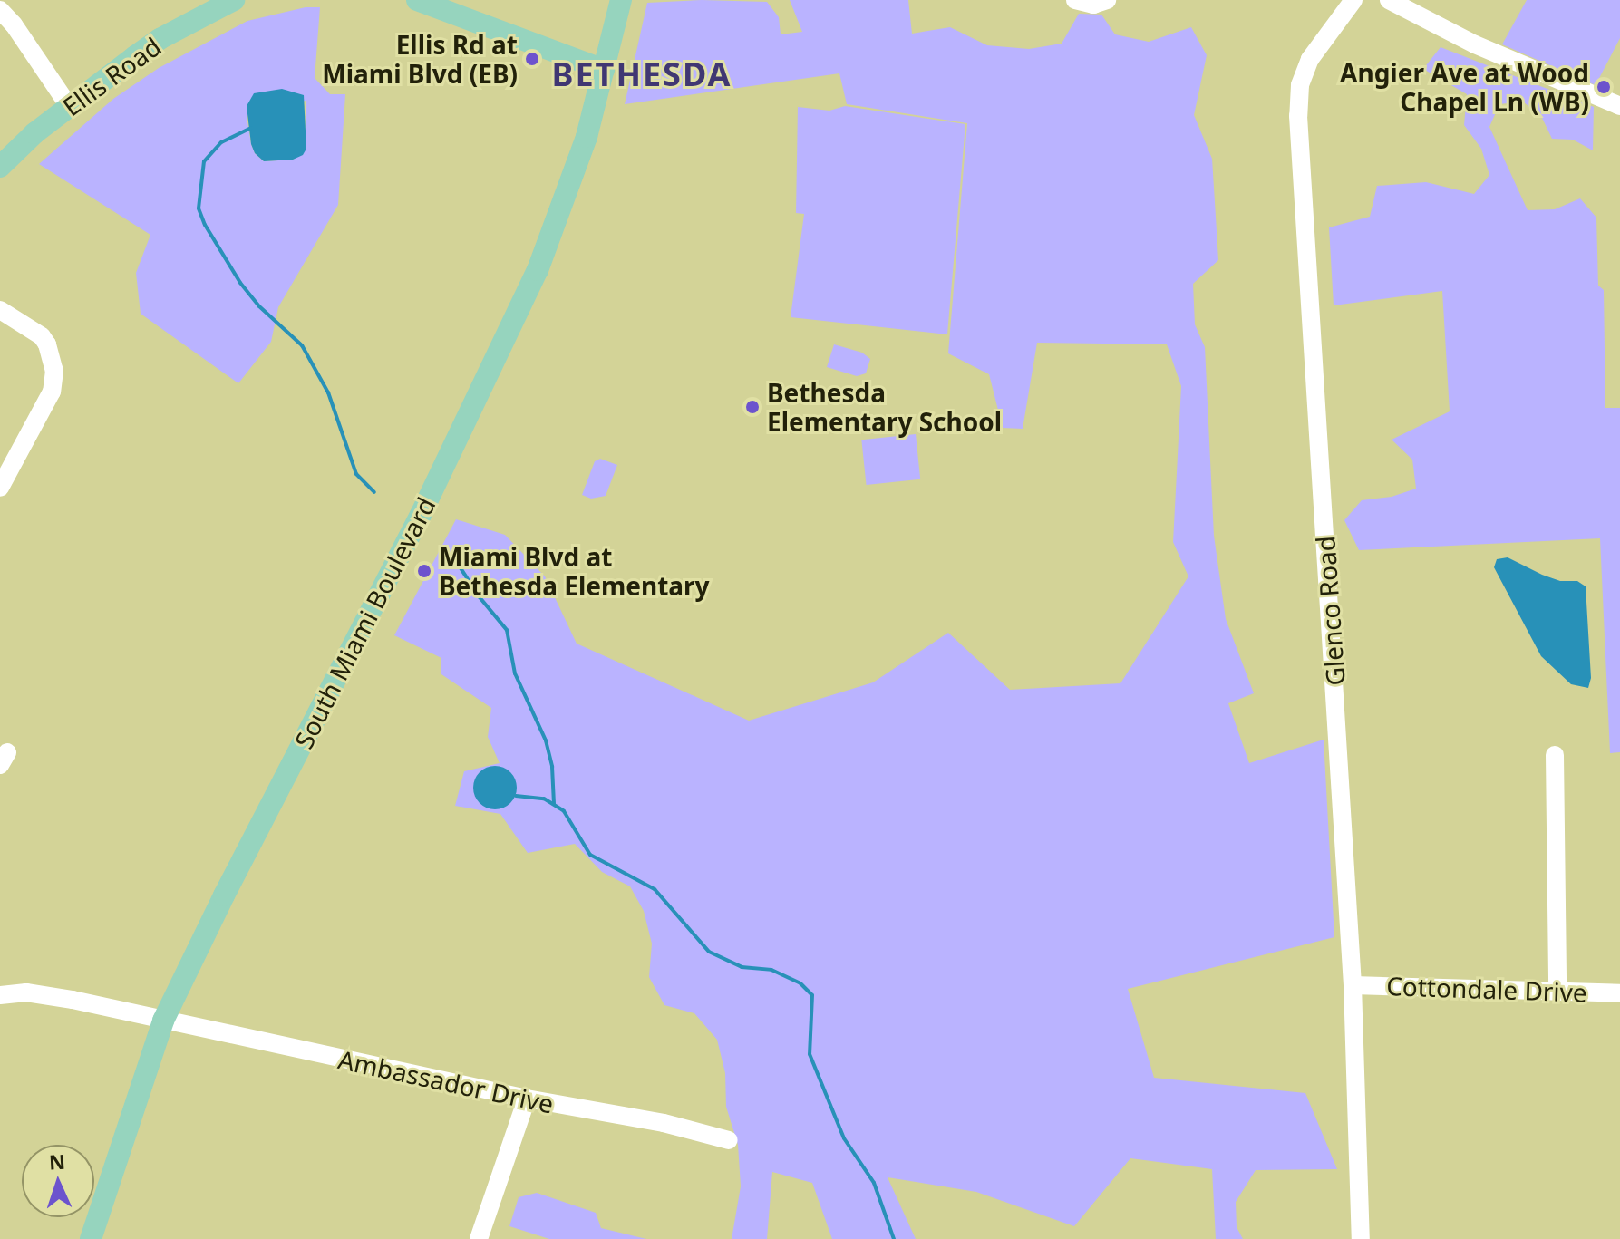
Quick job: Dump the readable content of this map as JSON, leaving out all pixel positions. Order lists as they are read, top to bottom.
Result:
{
  "streets": {
    "main road": ["Ellis Road", "South Miami Boulevard"],
    "street": ["Glenco Road", "Cottondale Drive", "Ambassador Drive"]
  },
  "crossings": [
    ["Glenco Road", "Cottondale Drive"],
    ["South Miami Boulevard", "Ambassador Drive"]
  ],
  "districts": ["BETHESDA"],
  "places": [
    "Ellis Rd at Miami Blvd (EB)",
    "Angier Ave at Wood Chapel Ln (WB)",
    "Bethesda Elementary School",
    "Miami Blvd at Bethesda Elementary"
  ],
  "north": "top"
}
